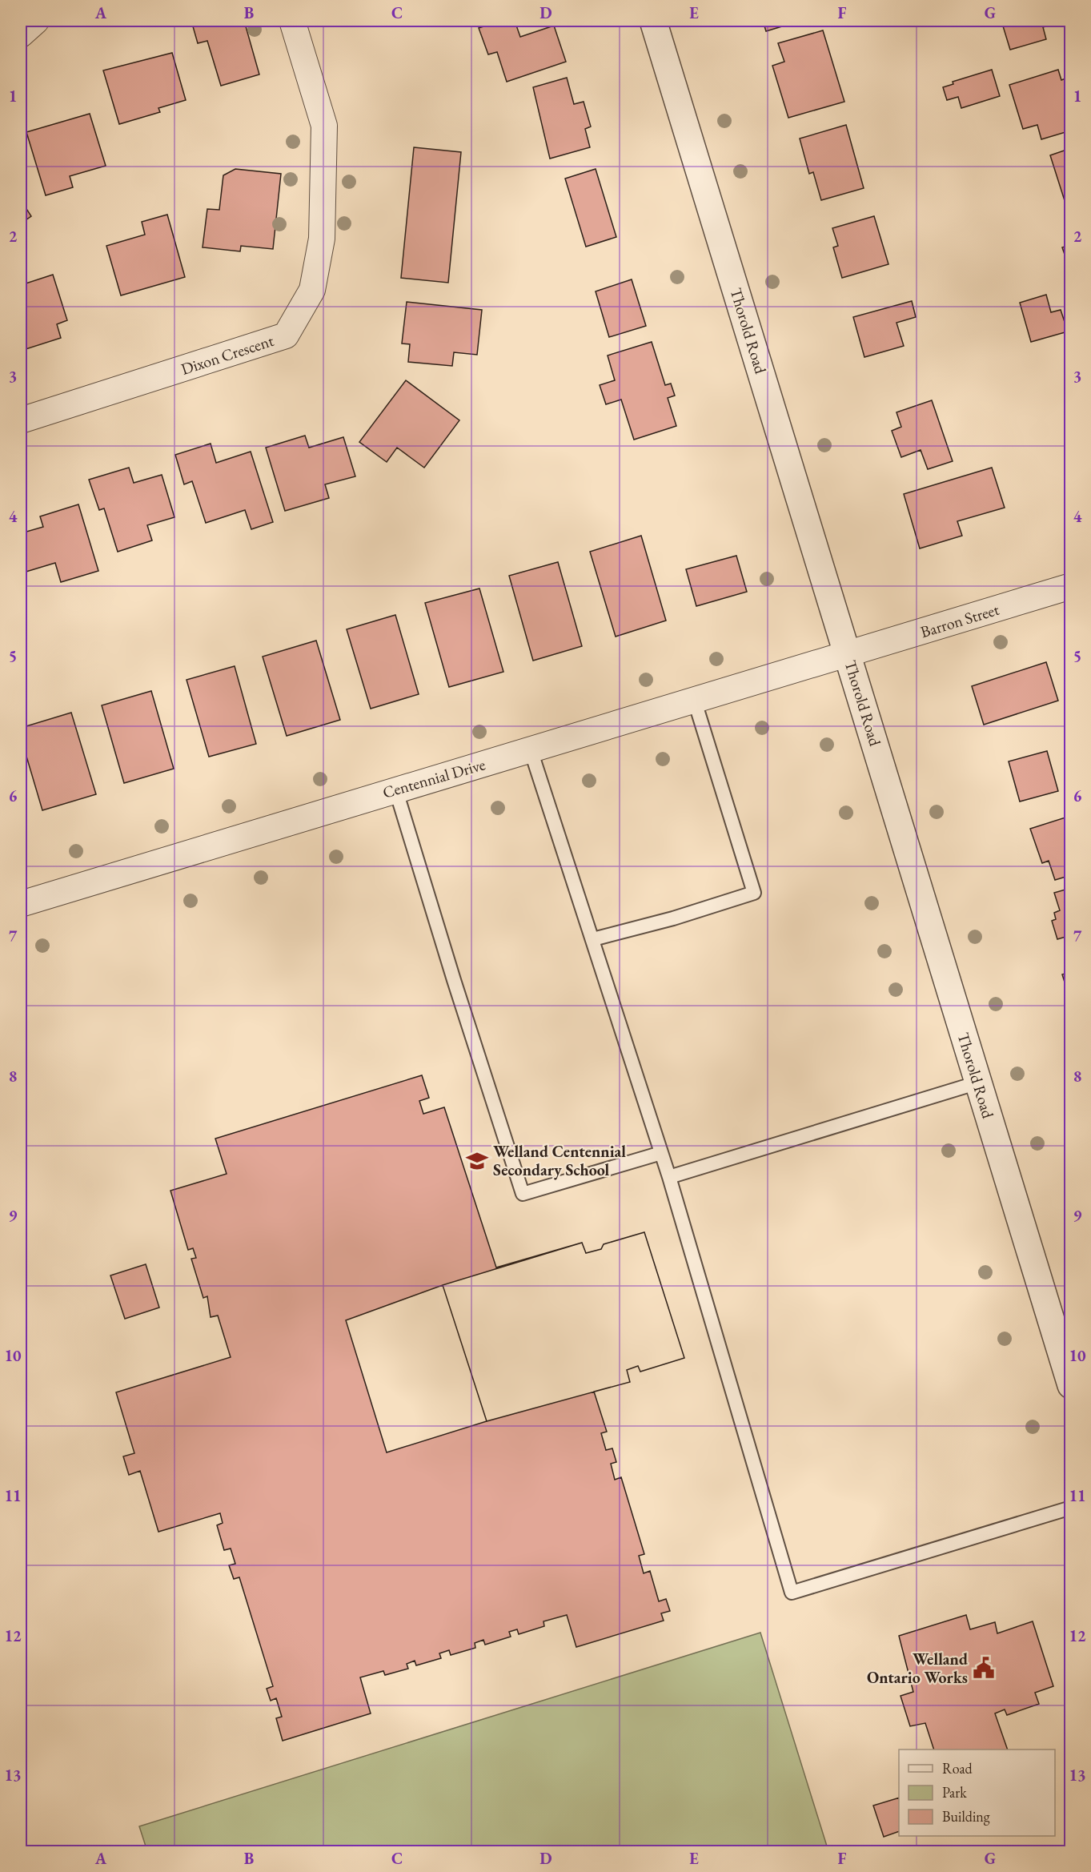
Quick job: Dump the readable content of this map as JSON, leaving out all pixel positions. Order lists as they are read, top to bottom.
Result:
{
  "streets": {
    "street": [
      "Thorold Road",
      "Dixon Crescent",
      "Barron Street",
      "Centennial Drive"
    ]
  },
  "crossings": [
    ["Thorold Road", "Barron Street"],
    ["Thorold Road", "Centennial Drive"],
    ["Barron Street", "Centennial Drive"]
  ],
  "places": {
    "school or university": ["Welland Centennial Secondary School"],
    "public building": ["Welland Ontario Works"]
  },
  "legend": ["Road", "Park", "Building"],
  "grid": {
    "columns": [
      "A",
      "B",
      "C",
      "D",
      "E",
      "F",
      "G"
    ],
    "rows": [
      "1",
      "2",
      "3",
      "4",
      "5",
      "6",
      "7",
      "8",
      "9",
      "10",
      "11",
      "12",
      "13"
    ]
  }
}
